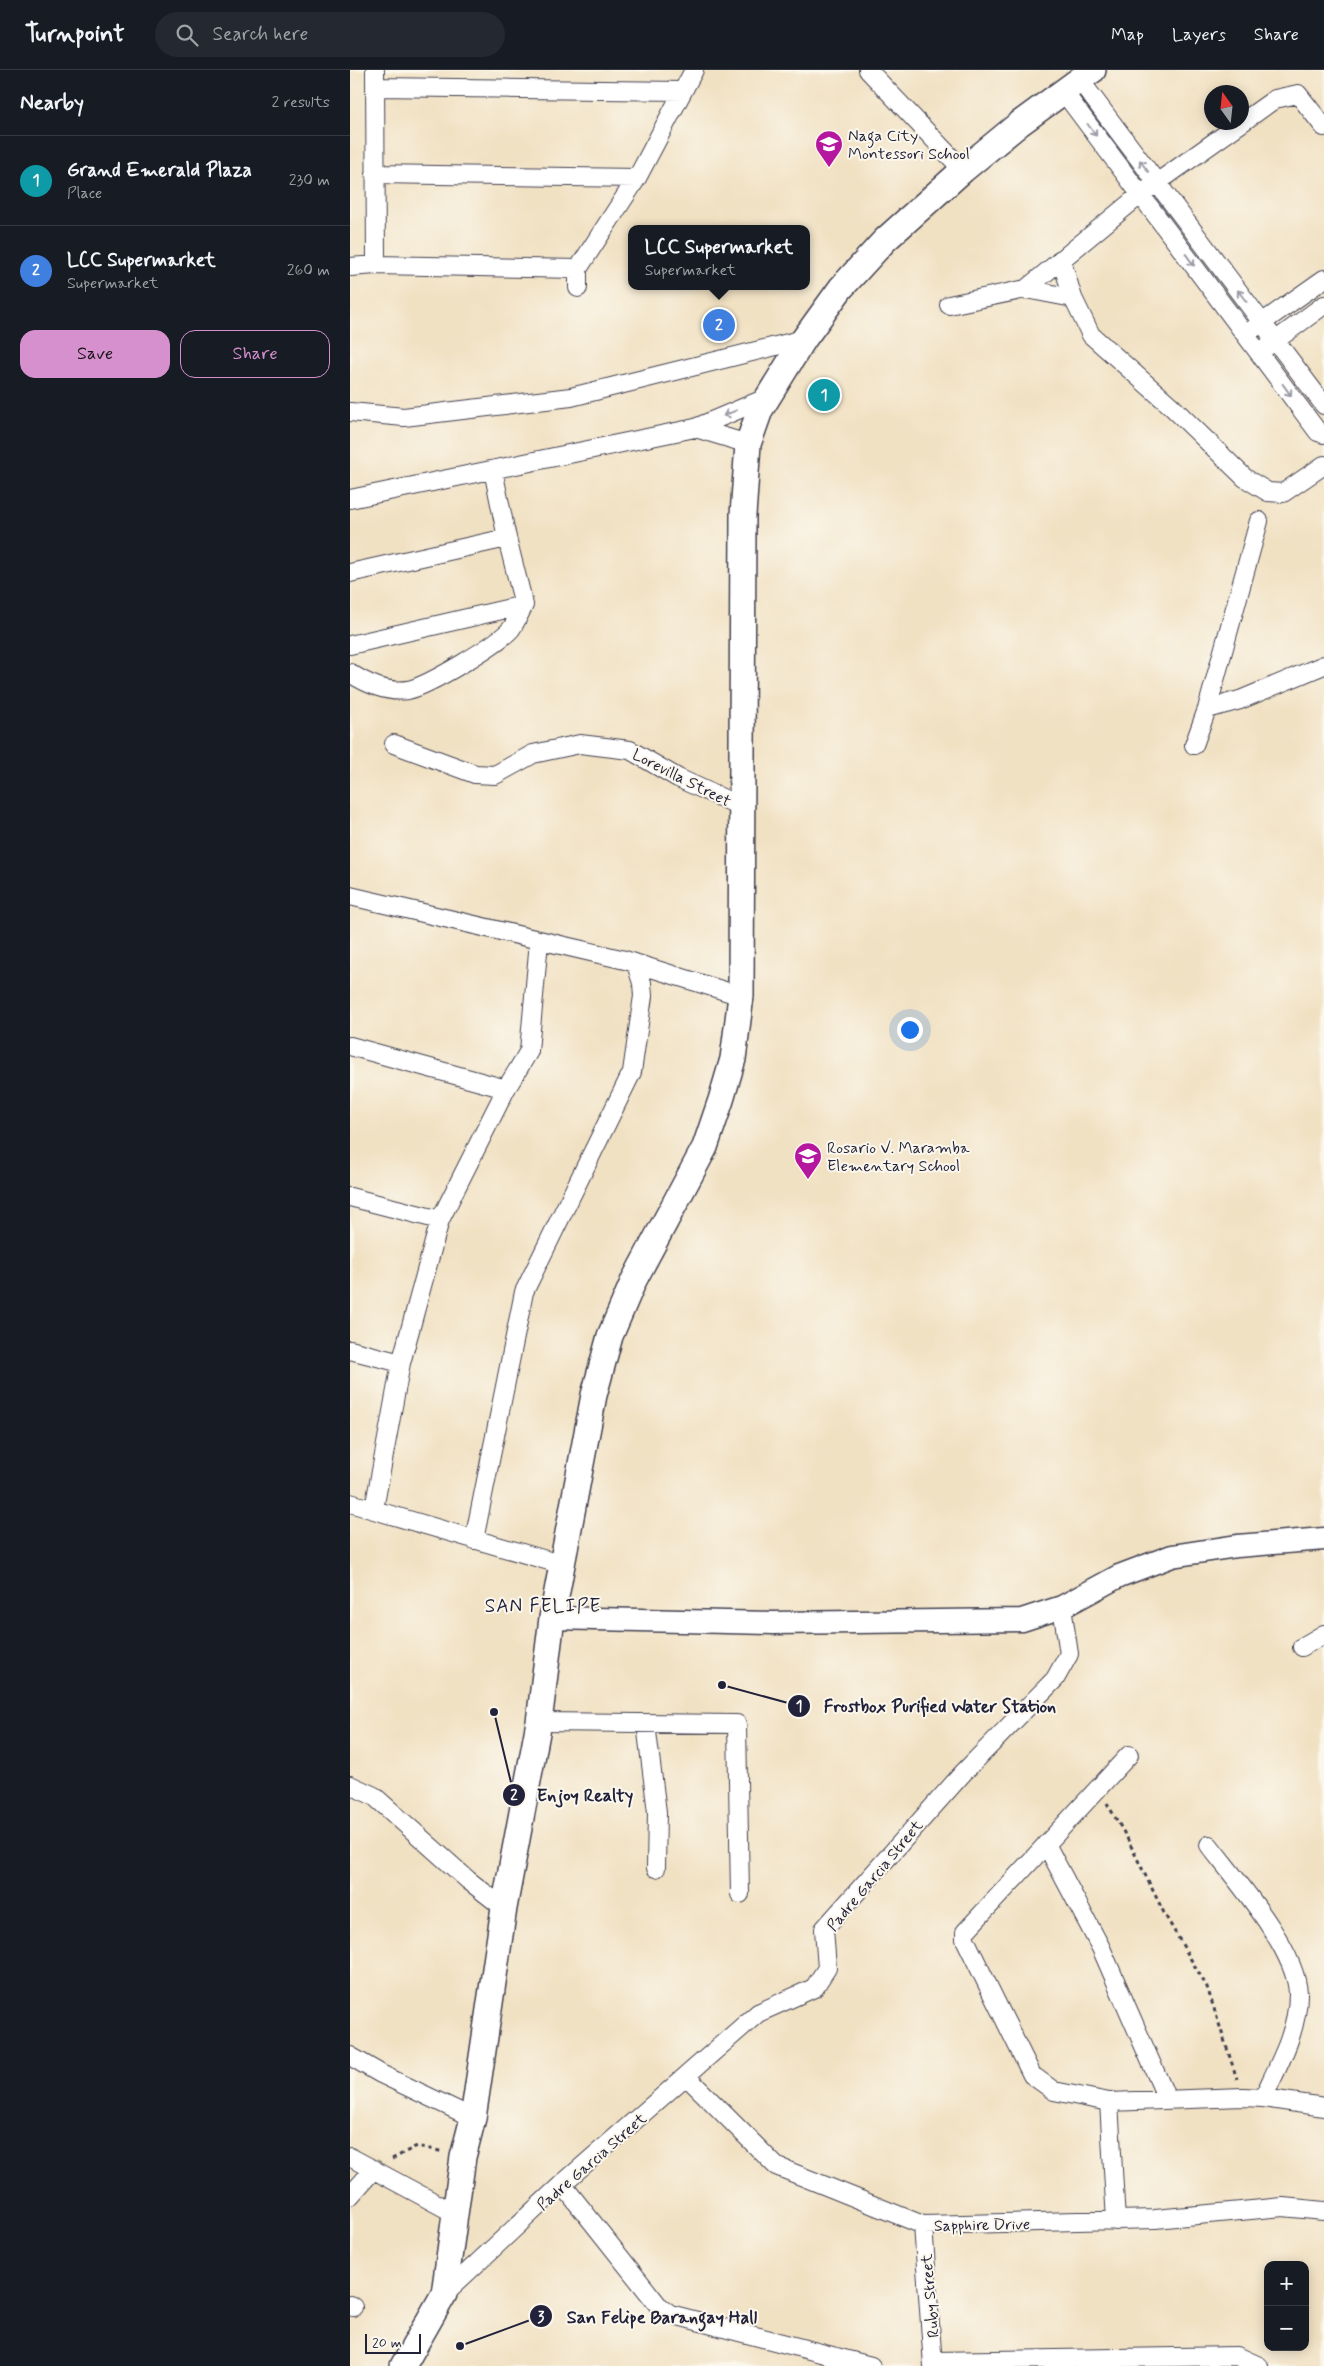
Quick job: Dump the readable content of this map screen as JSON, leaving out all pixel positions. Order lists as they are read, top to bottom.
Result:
{
  "streets": {
    "street": [
      "Lorevilla Street",
      "Padre Garcia Street",
      "Sapphire Drive",
      "Ruby Street"
    ]
  },
  "crossings": [
    ["Padre Garcia Street", "Sapphire Drive"],
    ["Sapphire Drive", "Ruby Street"]
  ],
  "districts": ["SAN FELIPE"],
  "places": {
    "school or university": ["Naga City Montessori School", "Rosario V. Maramba Elementary School"],
    "other": ["Frostbox Purified Water Station", "Enjoy Realty", "San Felipe Barangay Hall"]
  },
  "scale_bar": "20 m",
  "north": "top",
  "page": {
    "header": "Turnpoint",
    "search": "Search here",
    "nav": ["Map", "Layers", "Share"],
    "heading": ["Nearby", "2 results"],
    "list": [
      {
        "mark": "1",
        "name": "Grand Emerald Plaza",
        "note": "Place",
        "value": "230 m"
      },
      {
        "mark": "2",
        "name": "LCC Supermarket",
        "note": "Supermarket",
        "value": "260 m"
      }
    ],
    "popup": ["LCC Supermarket", "Supermarket"],
    "pins": ["2", "1"],
    "buttons": ["Save", "Share"],
    "map_buttons": ["+", "−"],
    "scale": "20 m"
  }
}
